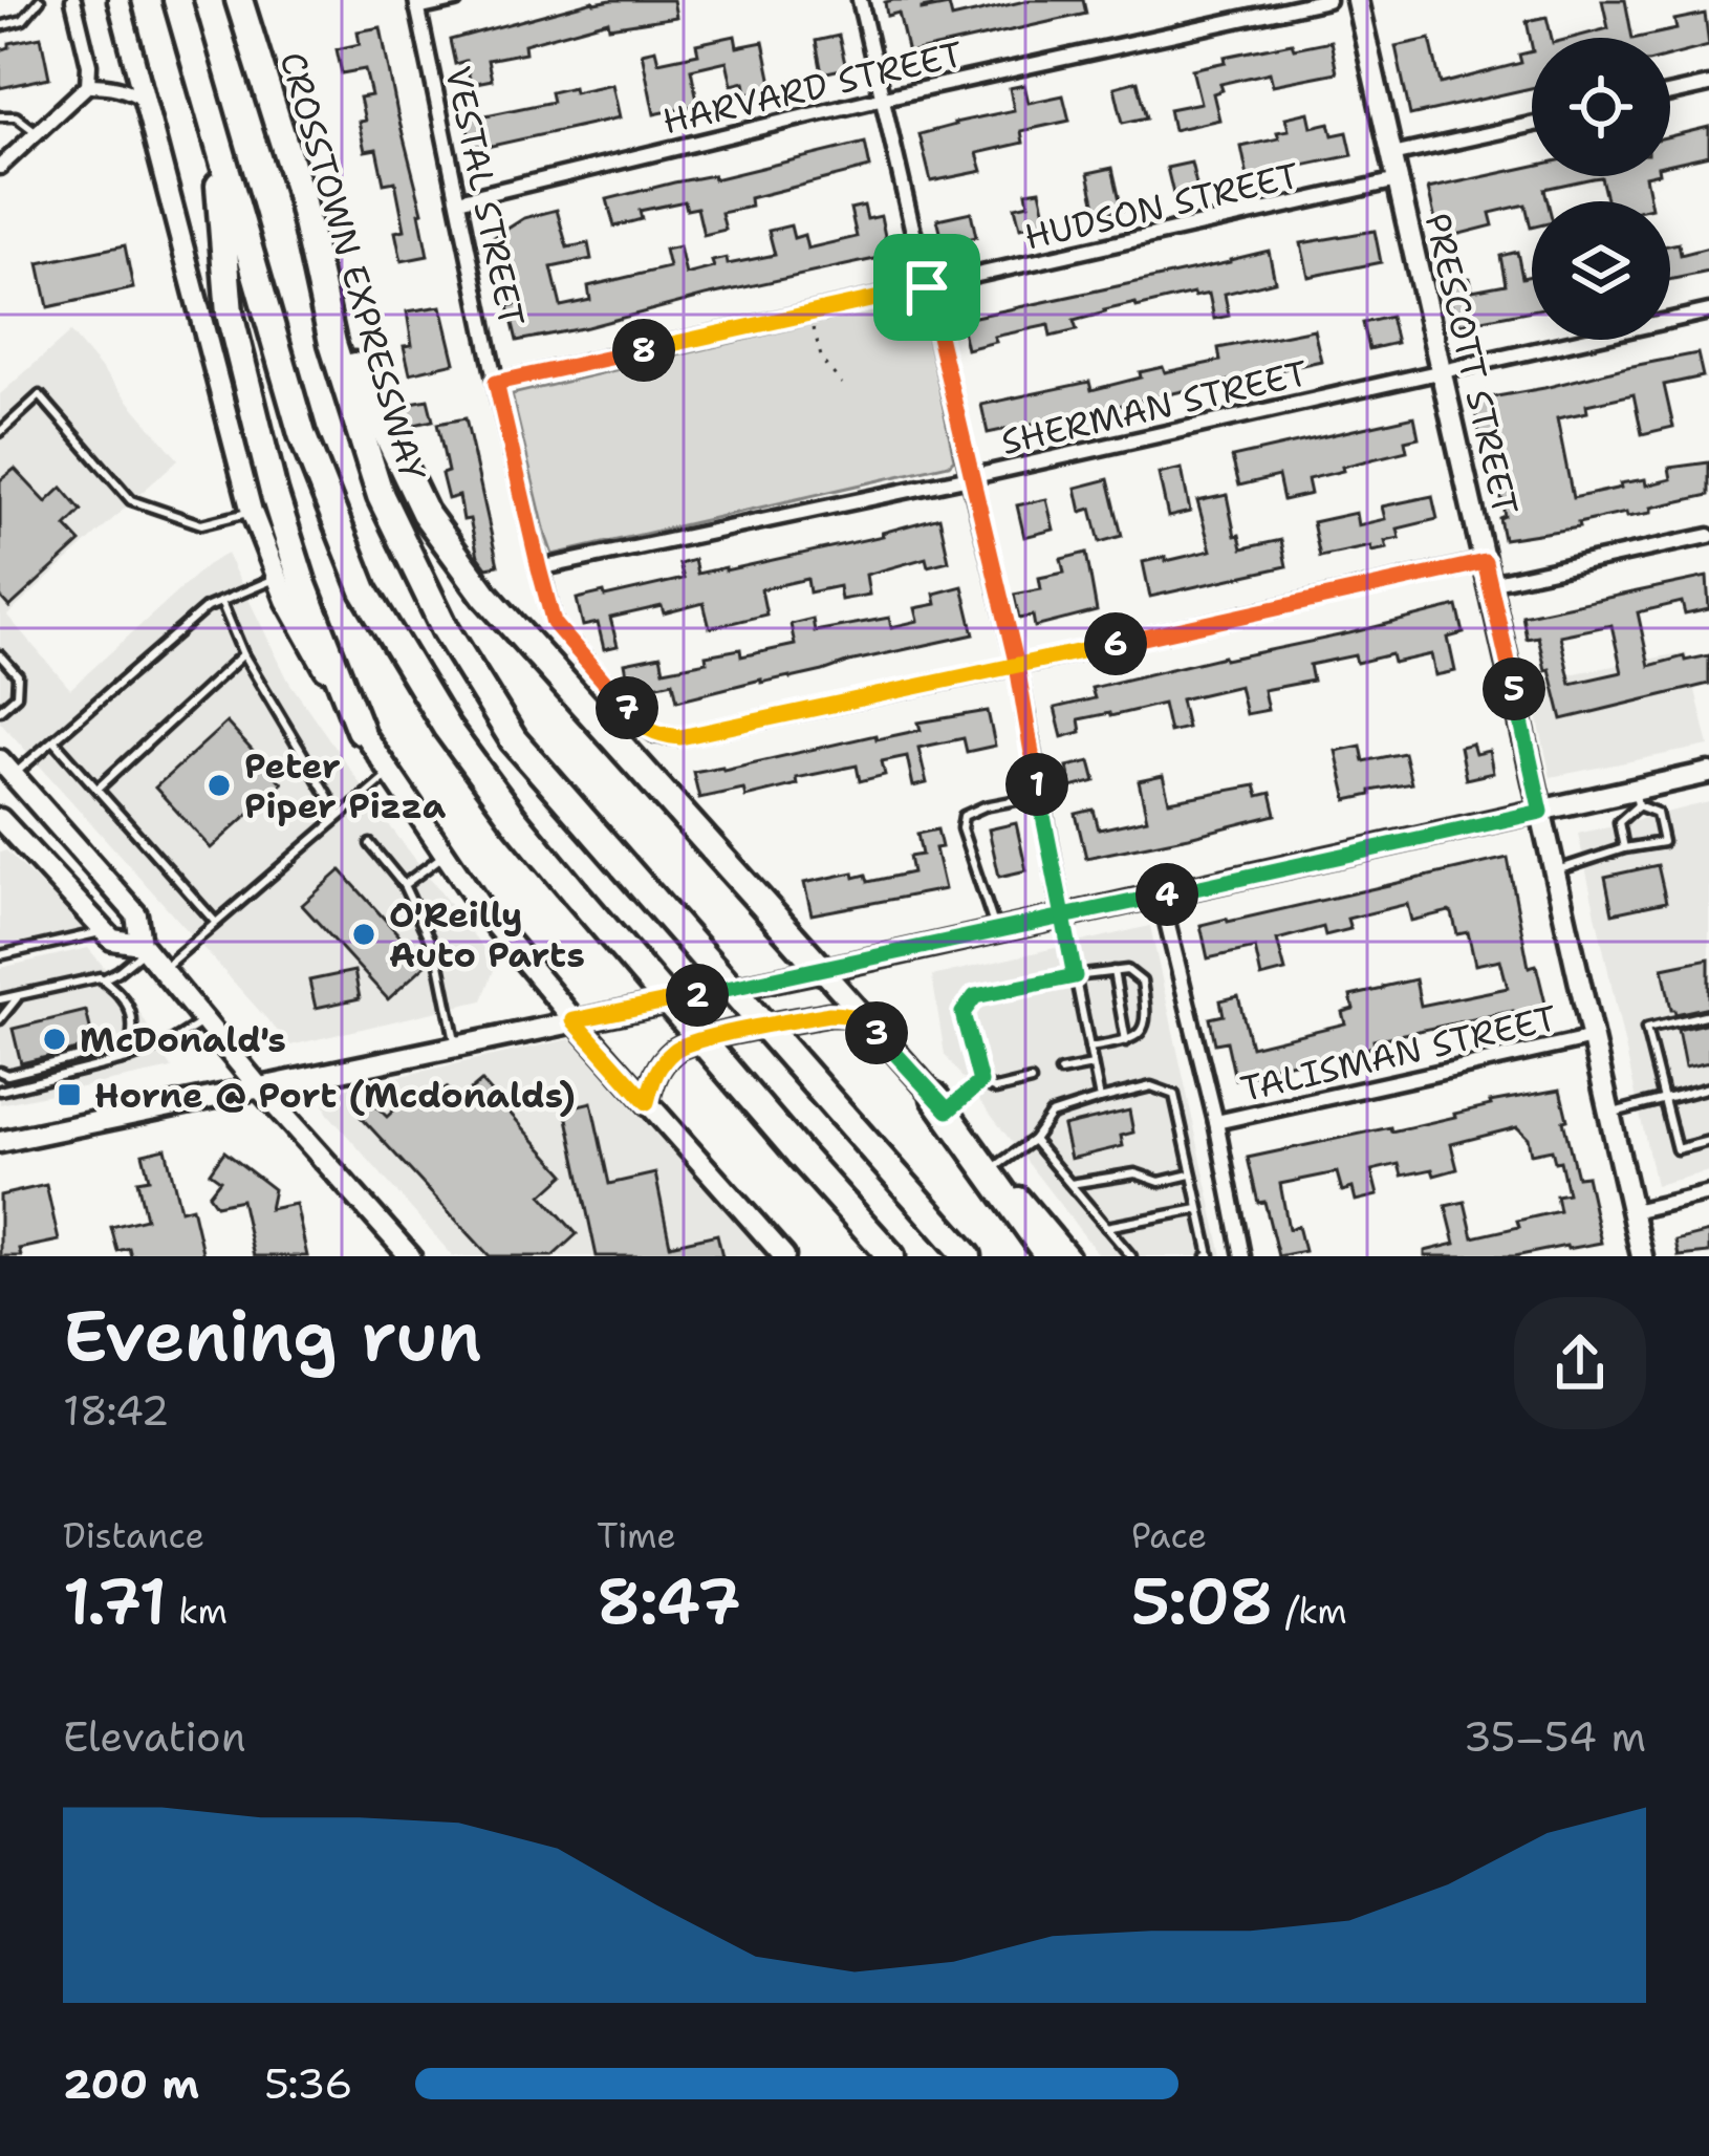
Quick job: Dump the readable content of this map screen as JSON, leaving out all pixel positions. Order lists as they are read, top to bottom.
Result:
{
  "streets": {
    "highway": ["CROSSTOWN EXPRESSWAY"],
    "main road": ["PRESCOTT STREET"],
    "street": [
      "HARVARD STREET",
      "VESTAL STREET",
      "HUDSON STREET",
      "SHERMAN STREET",
      "TALISMAN STREET"
    ]
  },
  "crossings": [
    ["HARVARD STREET", "VESTAL STREET"],
    ["VESTAL STREET", "HUDSON STREET"],
    ["VESTAL STREET", "SHERMAN STREET"],
    ["HUDSON STREET", "PRESCOTT STREET"],
    ["PRESCOTT STREET", "SHERMAN STREET"],
    ["PRESCOTT STREET", "TALISMAN STREET"]
  ],
  "places": {
    "other": ["Peter Piper Pizza", "O'Reilly Auto Parts", "McDonald's"],
    "transit": ["Horne @ Port (Mcdonalds)"]
  },
  "page": {
    "pins": [
      "8",
      "6",
      "5",
      "7",
      "1",
      "4",
      "2",
      "3"
    ],
    "heading": ["Evening run", "18:42"],
    "stats": [
      ["Distance", "1.71 km"],
      ["Time", "8:47"],
      ["Pace", "5:08 /km"]
    ],
    "chart": ["Elevation", "35–54 m"],
    "list": [
      {
        "name": "200 m",
        "note": "5:36"
      }
    ]
  }
}
